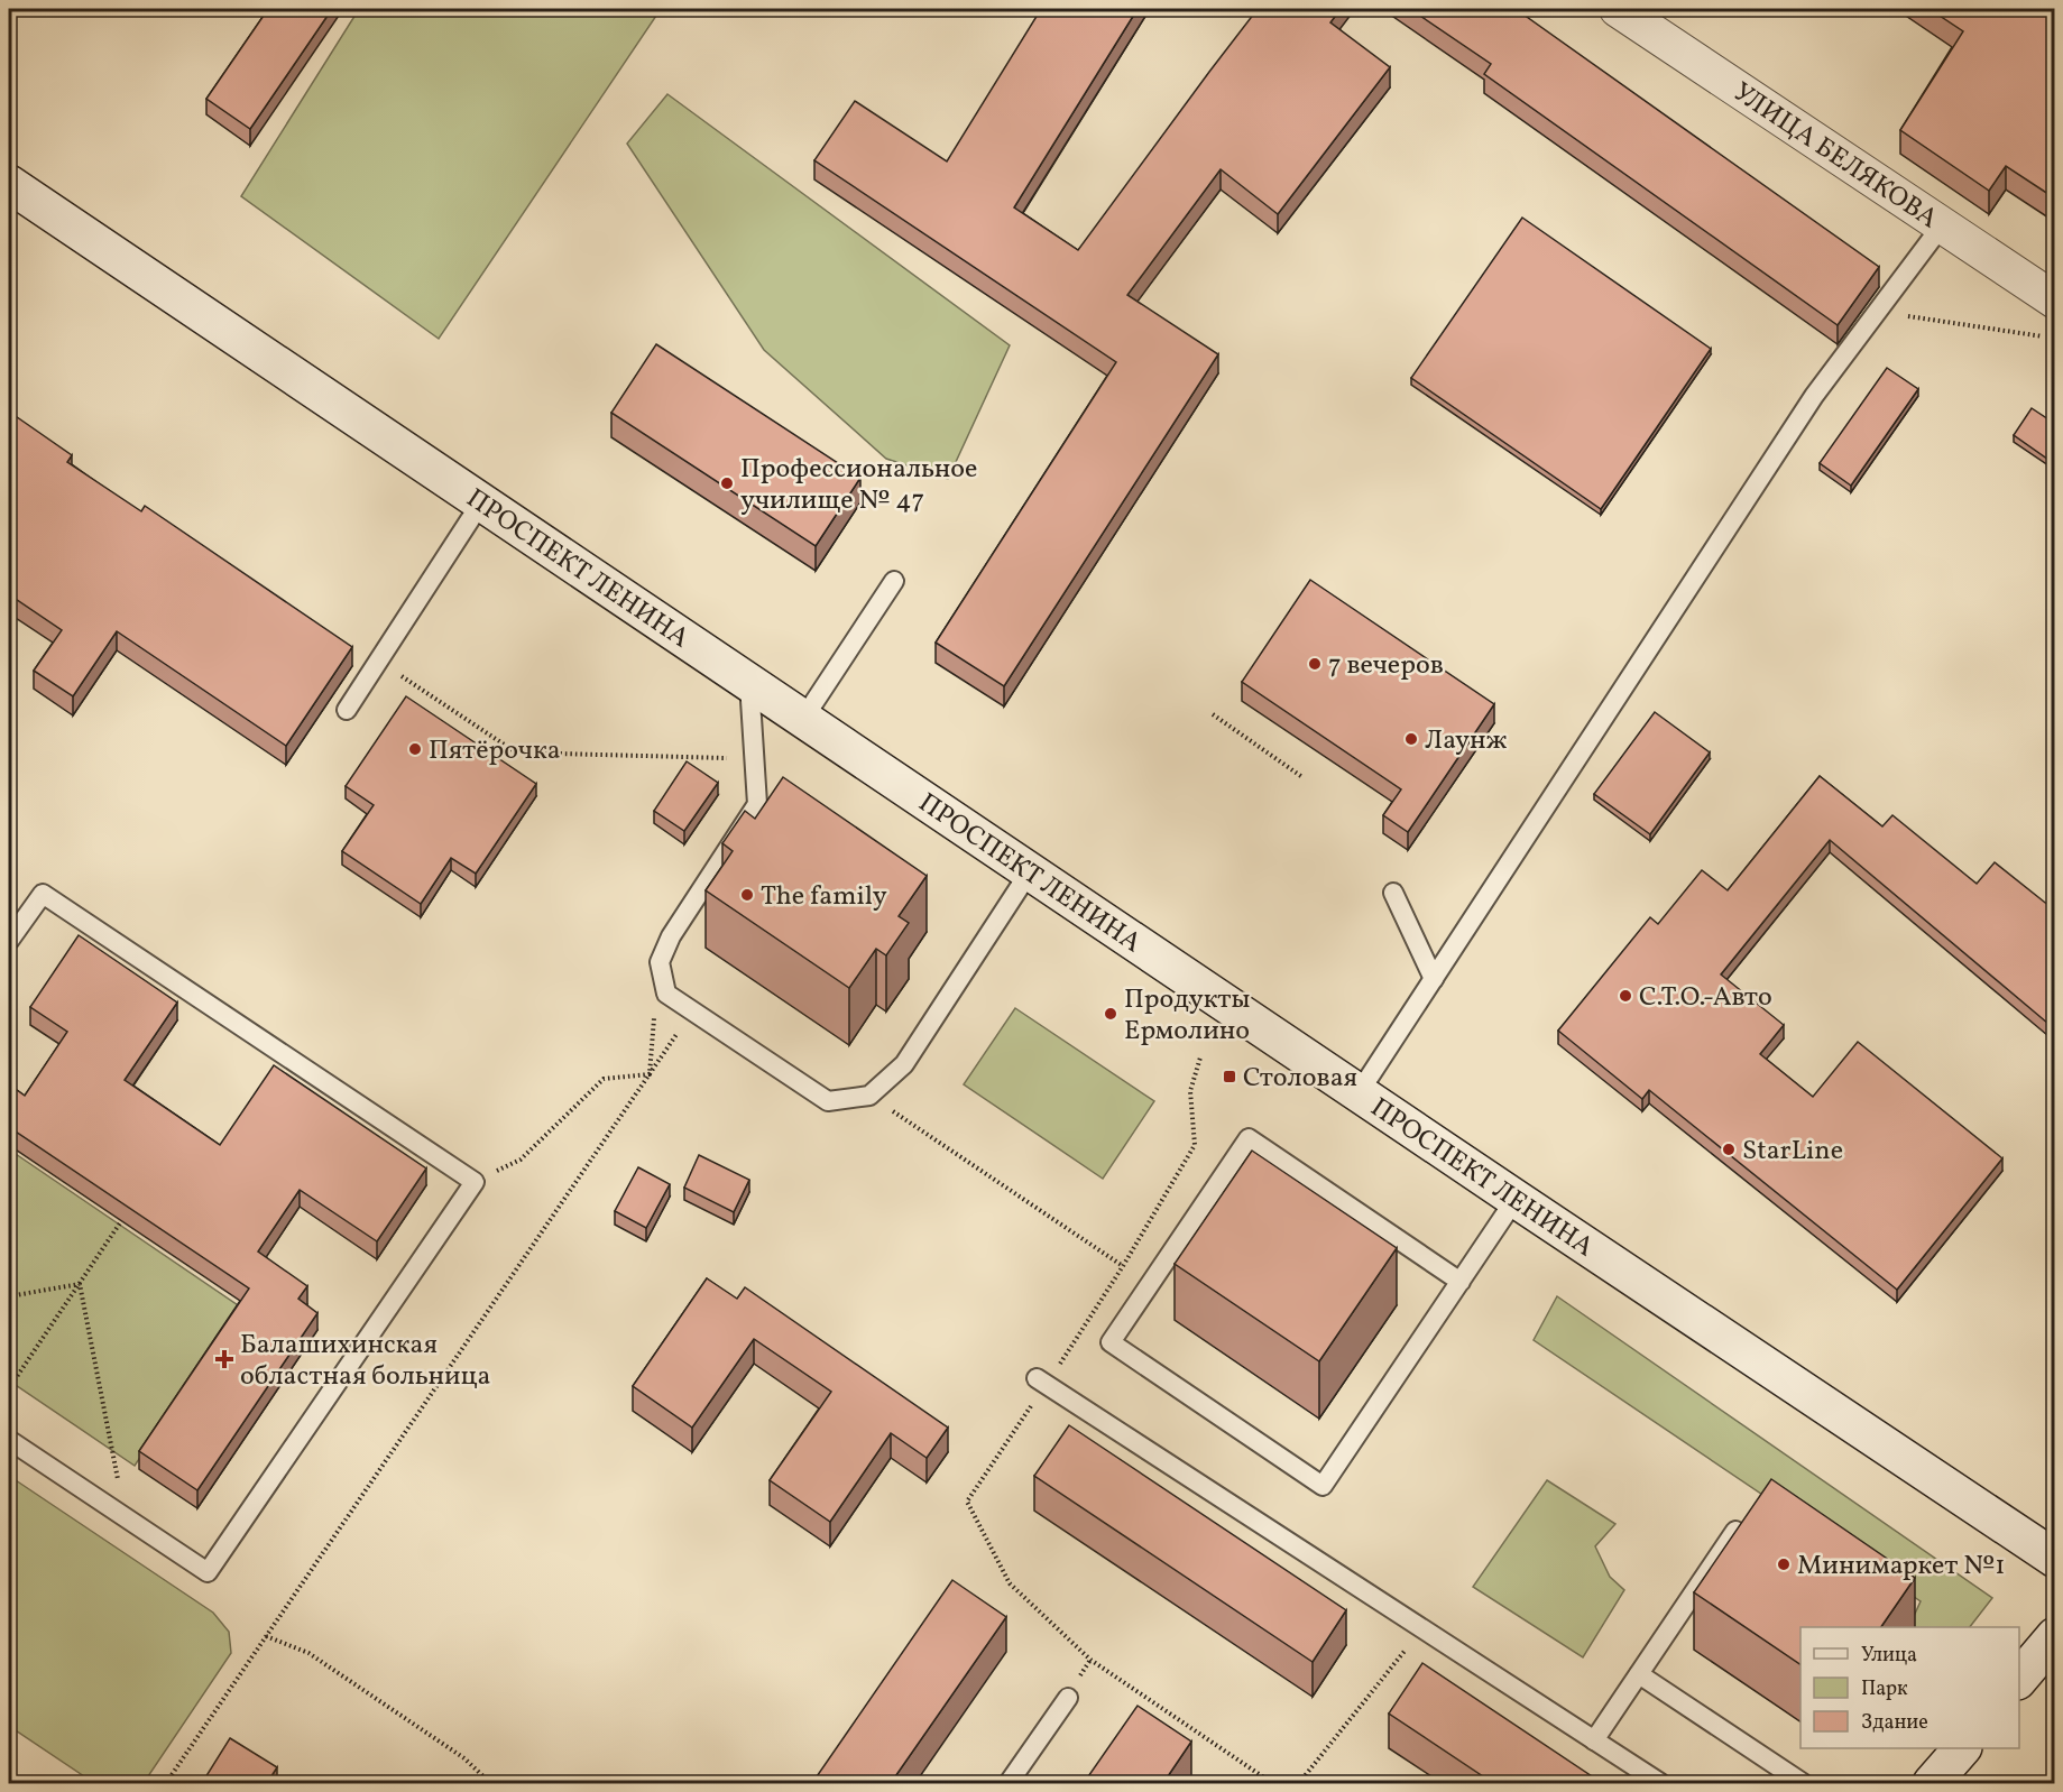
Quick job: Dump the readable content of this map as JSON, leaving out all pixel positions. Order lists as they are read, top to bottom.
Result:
{
  "streets": {
    "main road": ["ПРОСПЕКТ ЛЕНИНА"],
    "street": ["УЛИЦА БЕЛЯКОВА"]
  },
  "places": {
    "other": [
      "Профессиональное училище № 47",
      "7 вечеров",
      "Лаунж",
      "Пятёрочка",
      "The family",
      "С.Т.О.-Авто",
      "Продукты Ермолино",
      "StarLine",
      "Минимаркет №1"
    ],
    "transit": ["Столовая"],
    "health": ["Балашихинская областная больница"]
  },
  "legend": ["Улица", "Парк", "Здание"]
}
